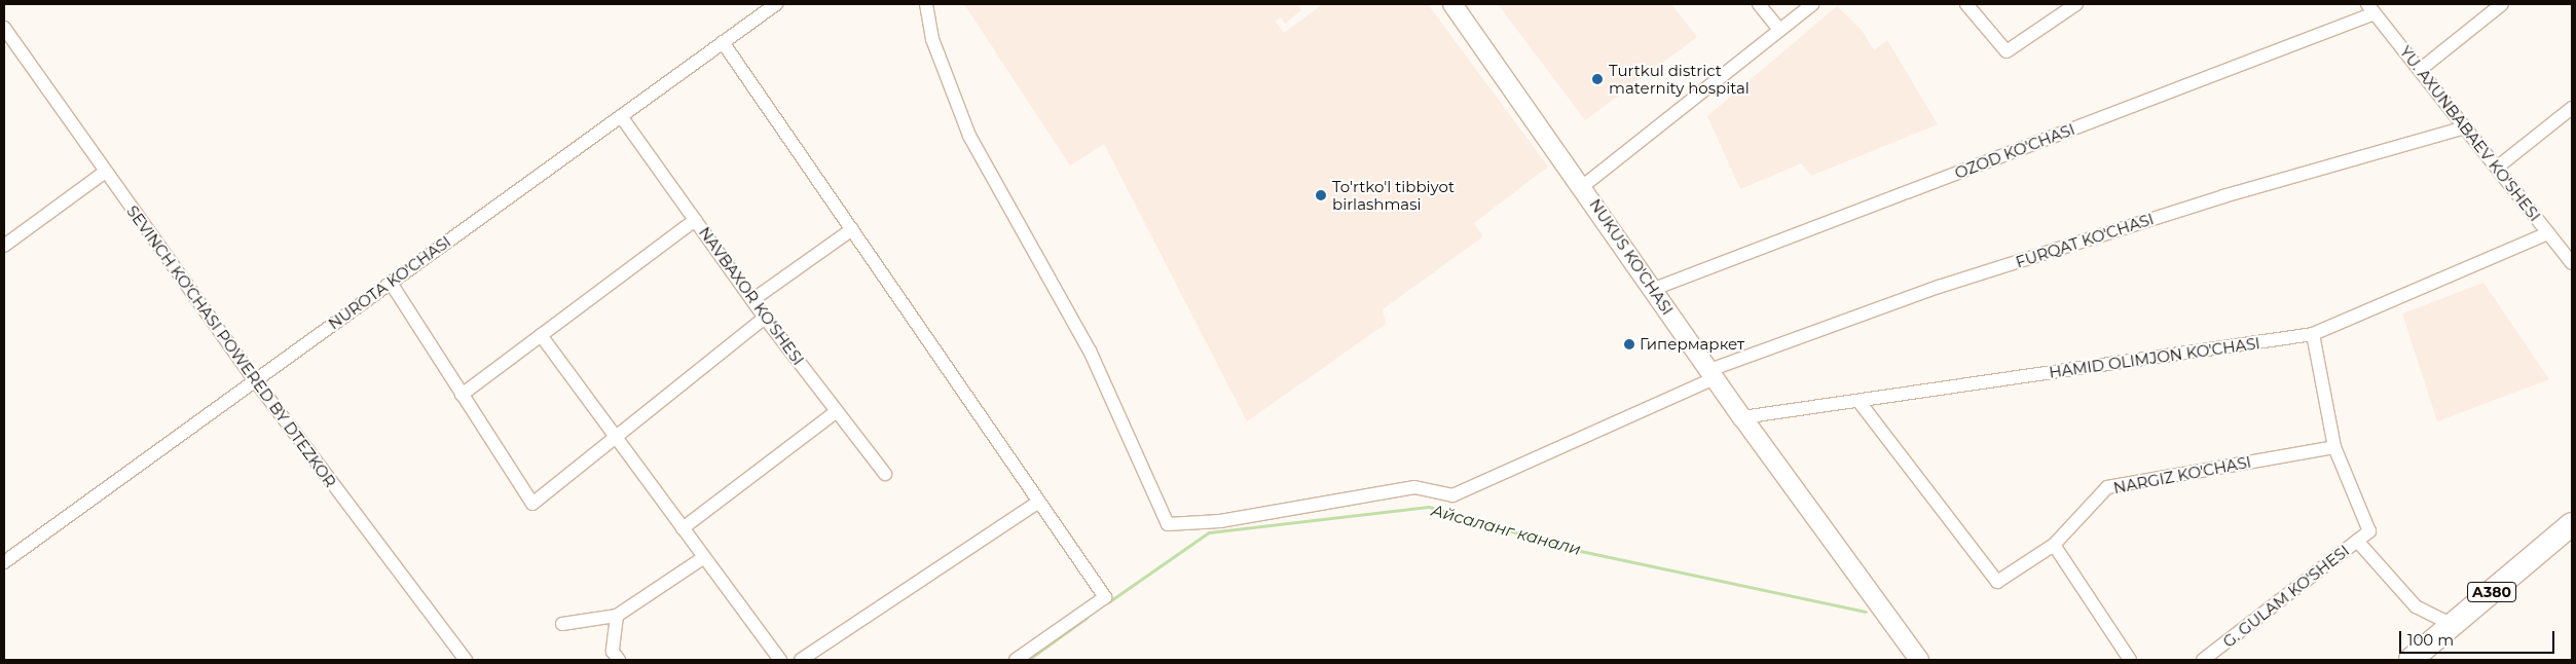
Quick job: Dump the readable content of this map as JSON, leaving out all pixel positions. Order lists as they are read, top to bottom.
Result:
{
  "streets": {
    "highway": ["A380"],
    "main road": ["NUKUS KO'CHASI"],
    "street": [
      "YU. AXUNBABAEV KO'SHESI",
      "OZOD KO'CHASI",
      "FURQAT KO'CHASI",
      "NUROTA KO'CHASI",
      "NAVBAXOR KO'SHESI",
      "SEVINCH KO'CHASI POWERED BY DTEZKOR",
      "HAMID OLIMJON KO'CHASI",
      "NARGIZ KO'CHASI",
      "G. GULAM KO'SHESI"
    ]
  },
  "crossings": [
    ["YU. AXUNBABAEV KO'SHESI", "OZOD KO'CHASI"],
    ["YU. AXUNBABAEV KO'SHESI", "FURQAT KO'CHASI"],
    ["YU. AXUNBABAEV KO'SHESI", "HAMID OLIMJON KO'CHASI"],
    ["OZOD KO'CHASI", "NUKUS KO'CHASI"],
    ["FURQAT KO'CHASI", "NUKUS KO'CHASI"],
    ["NUKUS KO'CHASI", "HAMID OLIMJON KO'CHASI"],
    ["NUROTA KO'CHASI", "NAVBAXOR KO'SHESI"],
    ["NUROTA KO'CHASI", "SEVINCH KO'CHASI POWERED BY DTEZKOR"],
    ["HAMID OLIMJON KO'CHASI", "NARGIZ KO'CHASI"],
    ["NARGIZ KO'CHASI", "G. GULAM KO'SHESI"]
  ],
  "water": ["Айсаланг канали"],
  "places": ["Turtkul district maternity hospital", "To'rtko'l tibbiyot birlashmasi", "Гипермаркет"],
  "scale_bar": "100 m"
}
